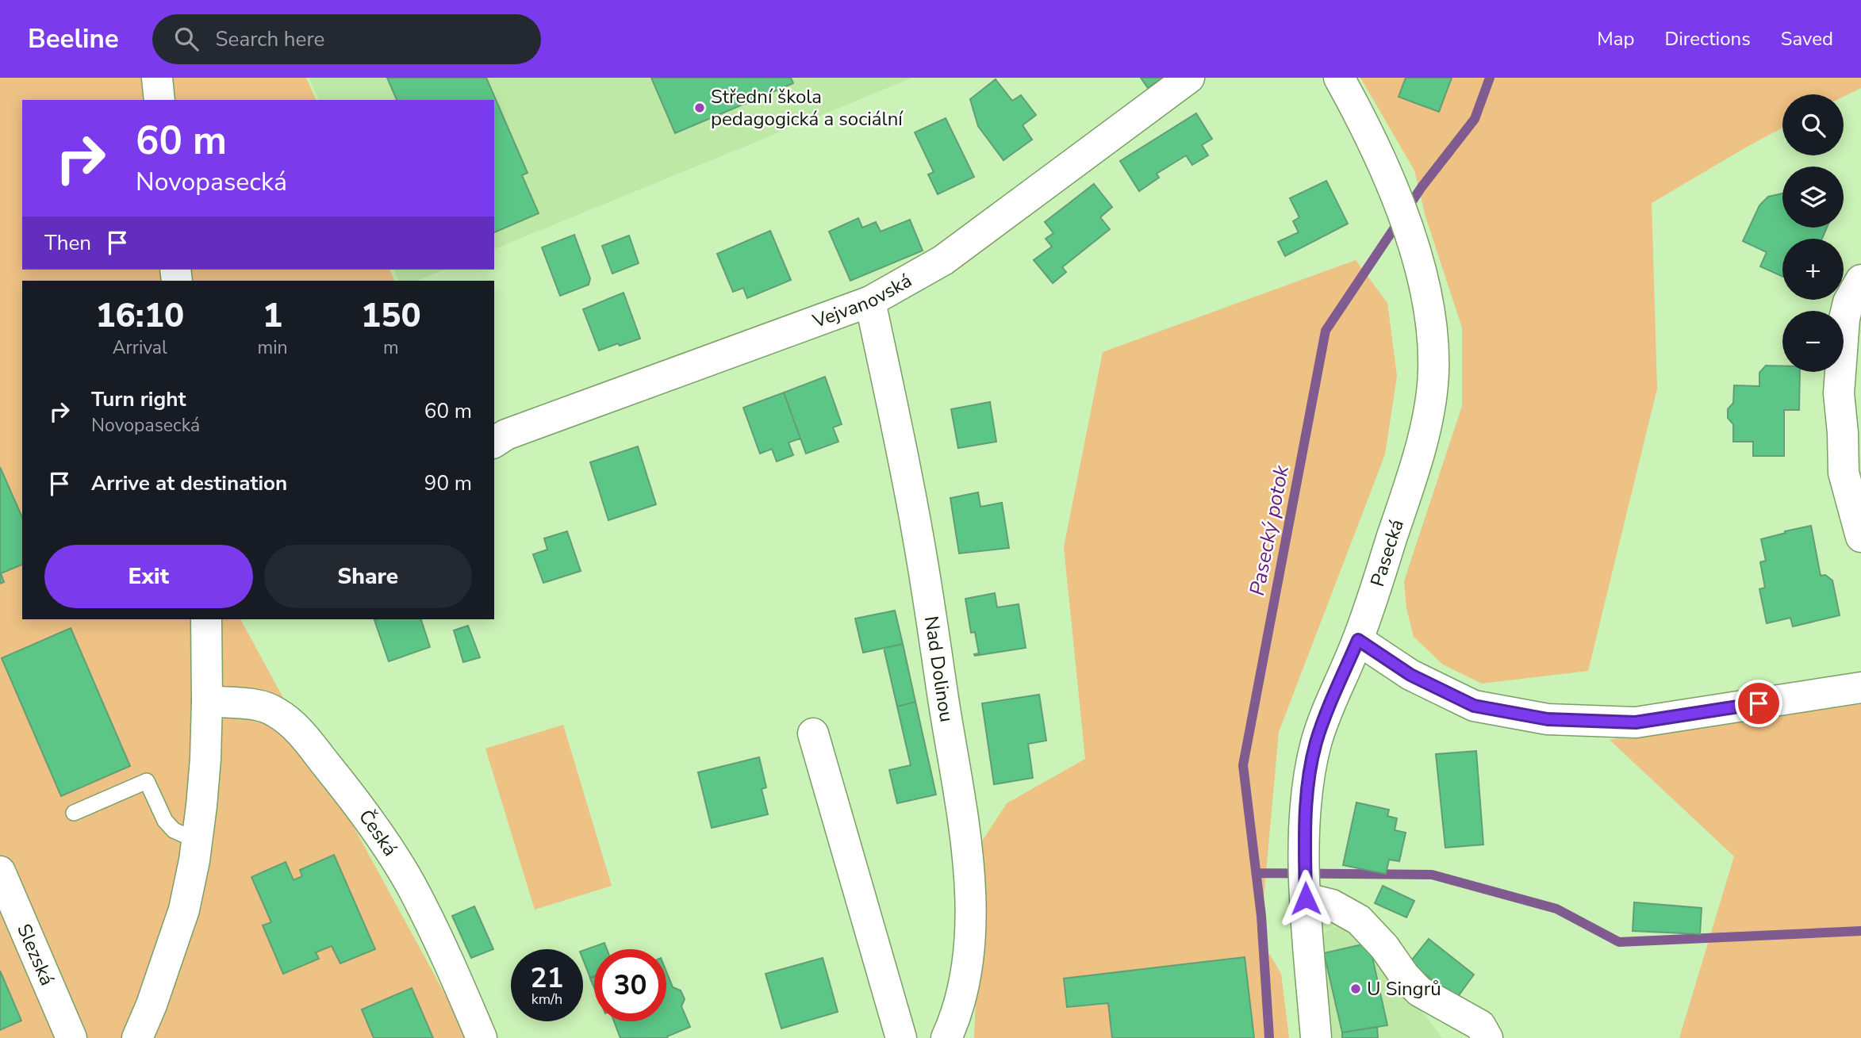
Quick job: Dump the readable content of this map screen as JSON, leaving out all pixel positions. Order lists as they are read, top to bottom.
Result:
{
  "streets": {
    "street": [
      "Vejvanovská",
      "Pasecká",
      "Nad Dolinou",
      "Česká",
      "Slezská"
    ]
  },
  "crossings": [
    ["Vejvanovská", "Nad Dolinou"]
  ],
  "water": ["Pasecký potok"],
  "places": ["Střední škola pedagogická a sociální", "U Singrů"],
  "page": {
    "header": "Beeline",
    "search": "Search here",
    "nav": ["Map", "Directions", "Saved"],
    "map_buttons": ["+", "−"],
    "turn": ["60 m", "Novopasecká"],
    "then": "Then",
    "eta": [
      "16:10",
      "Arrival",
      "1",
      "min",
      "150",
      "m"
    ],
    "list": [
      {
        "name": "Turn right",
        "note": "Novopasecká",
        "value": "60 m"
      },
      {
        "name": "Arrive at destination",
        "value": "90 m"
      }
    ],
    "buttons": ["Exit", "Share"],
    "speed": "21 km/h",
    "limit": "30"
  }
}
